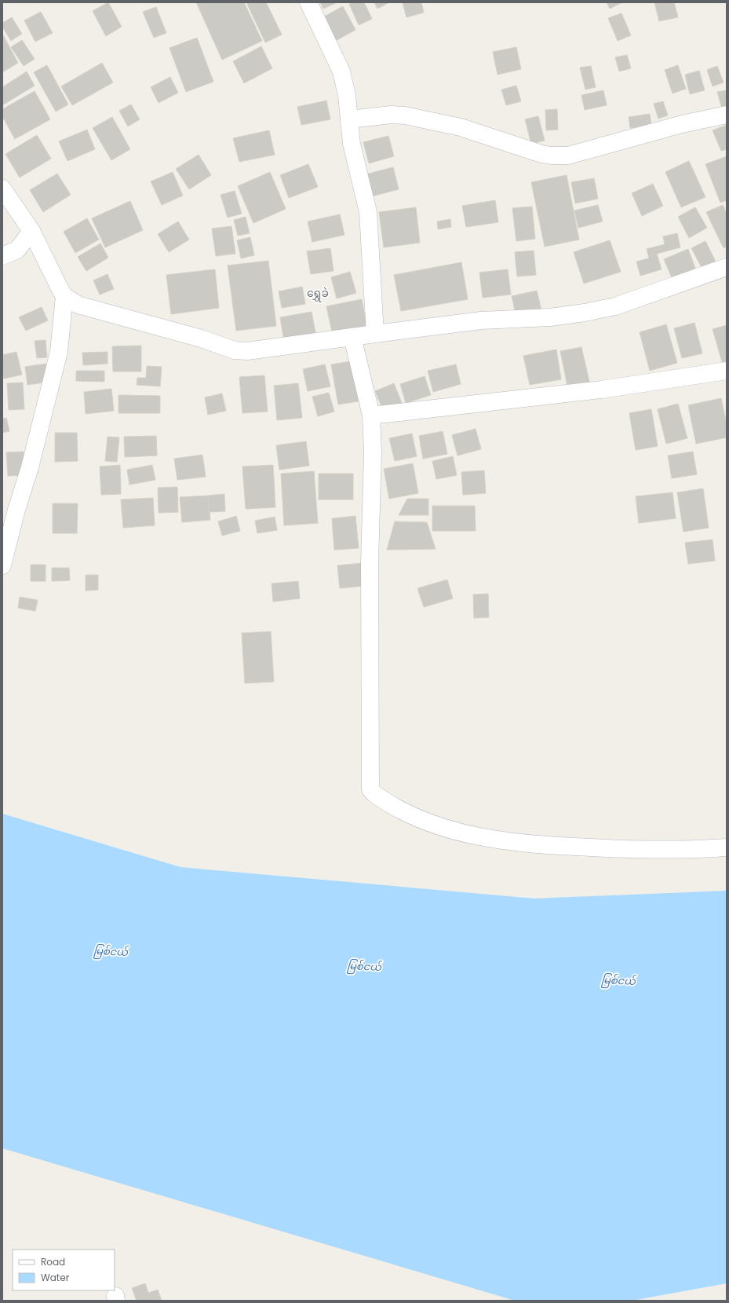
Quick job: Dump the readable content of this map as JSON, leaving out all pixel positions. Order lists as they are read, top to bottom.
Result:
{
  "districts": ["ရွှေခဲ"],
  "water": ["မြစ်ငယ်"],
  "legend": ["Road", "Water"]
}
